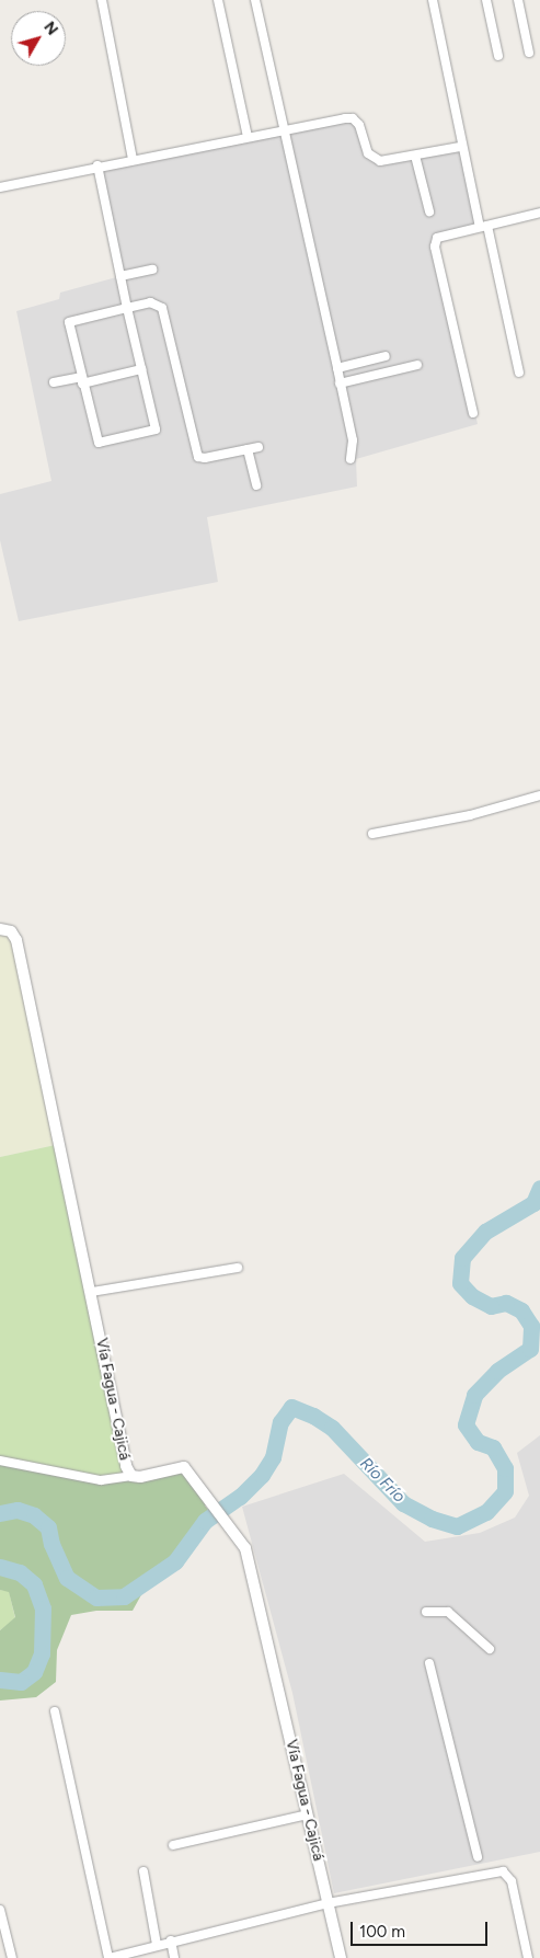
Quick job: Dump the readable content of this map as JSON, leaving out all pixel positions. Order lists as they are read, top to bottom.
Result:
{
  "streets": {
    "street": ["Vía Fagua - Cajicá"]
  },
  "water": ["Río Frío"],
  "scale_bar": "100 m",
  "north": "top right"
}
